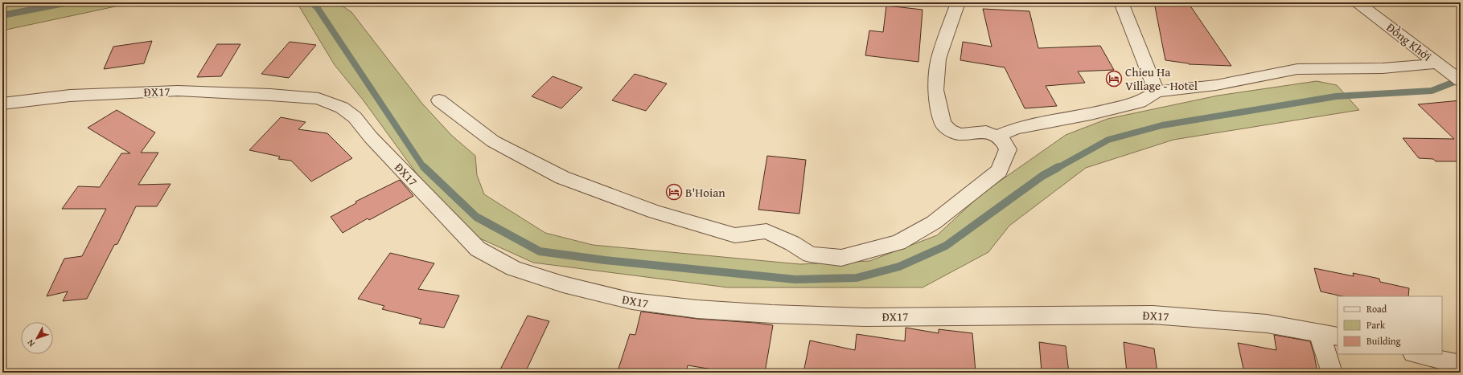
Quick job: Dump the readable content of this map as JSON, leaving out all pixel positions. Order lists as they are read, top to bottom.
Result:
{
  "streets": {
    "street": ["Đồng Khởi", "ĐX17"]
  },
  "places": {
    "hotel": ["Chieu Ha Village - Hotel", "B'Hoian"]
  },
  "legend": ["Road", "Park", "Building"],
  "north": "bottom left"
}
